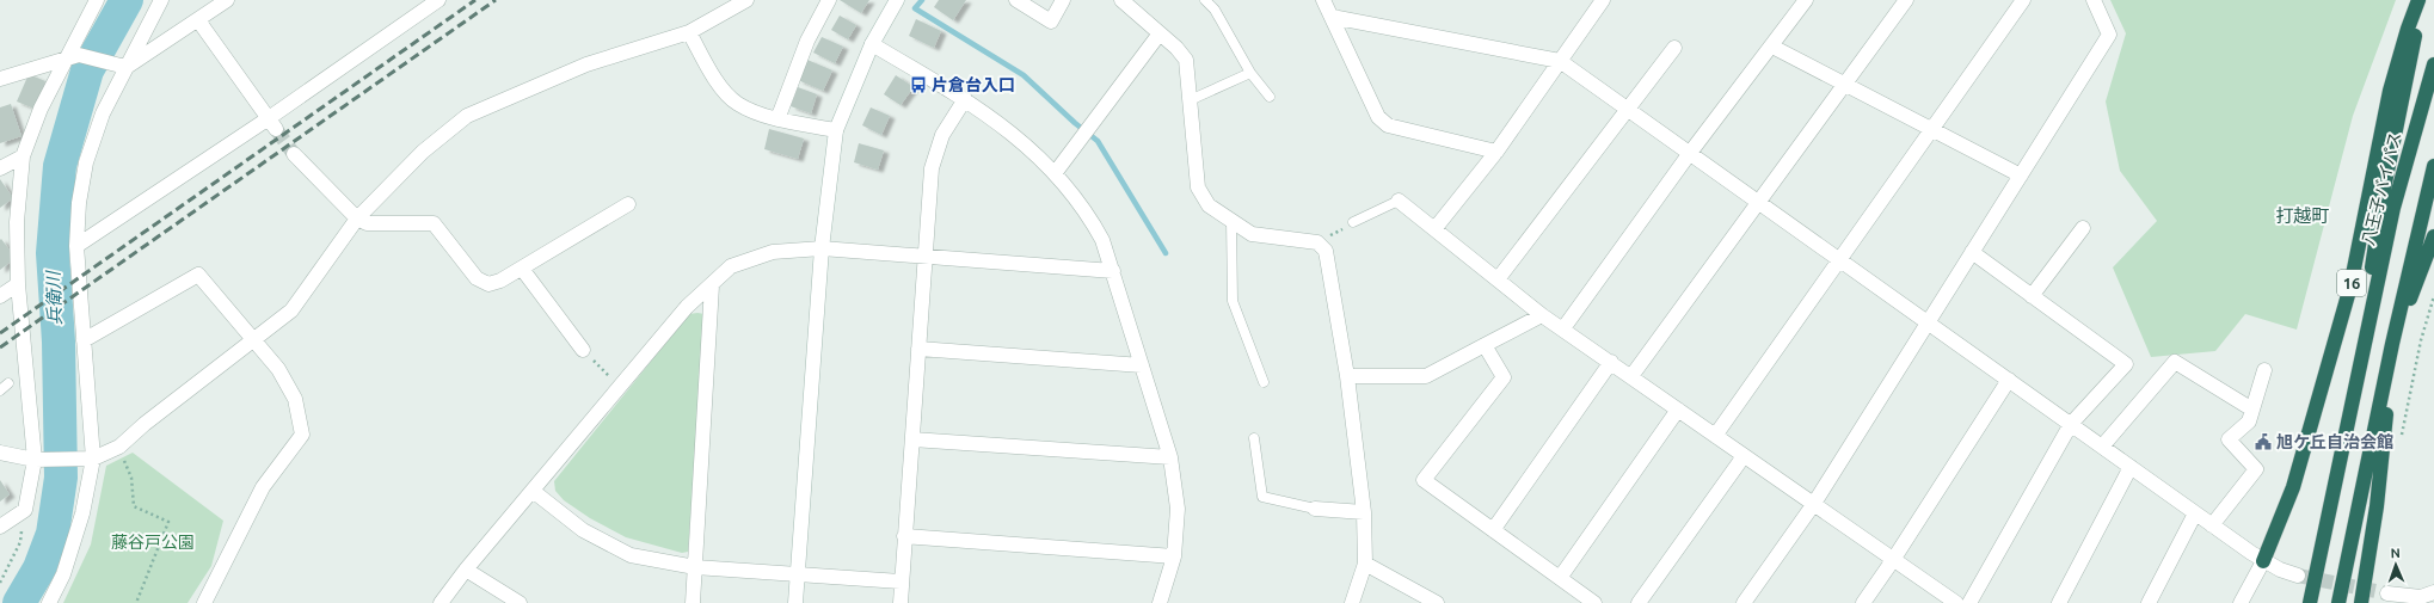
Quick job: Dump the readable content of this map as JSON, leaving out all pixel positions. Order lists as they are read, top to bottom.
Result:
{
  "streets": {
    "highway": ["八王子バイパス", "16"]
  },
  "crossings": [
    ["八王子バイパス", "16"]
  ],
  "districts": ["打越町"],
  "water": ["兵衛川"],
  "parks": ["藤谷戸公園"],
  "places": {
    "bus stop": ["片倉台入口"],
    "public building": ["旭ケ丘自治会館"]
  },
  "north": "top"
}
